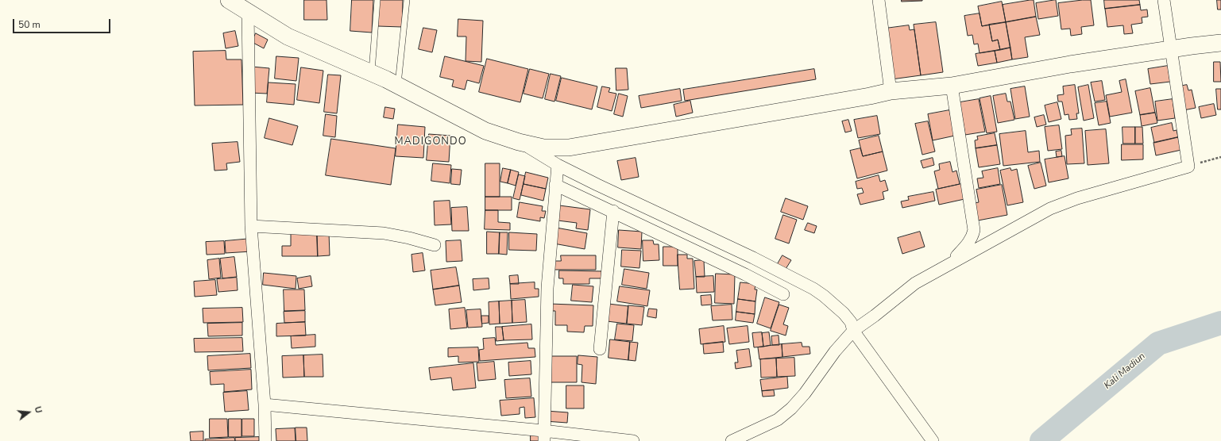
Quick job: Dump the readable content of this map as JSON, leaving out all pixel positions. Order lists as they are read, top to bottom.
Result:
{
  "districts": ["MADIGONDO"],
  "water": ["Kali Madiun"],
  "scale_bar": "50 m",
  "north": "right"
}
